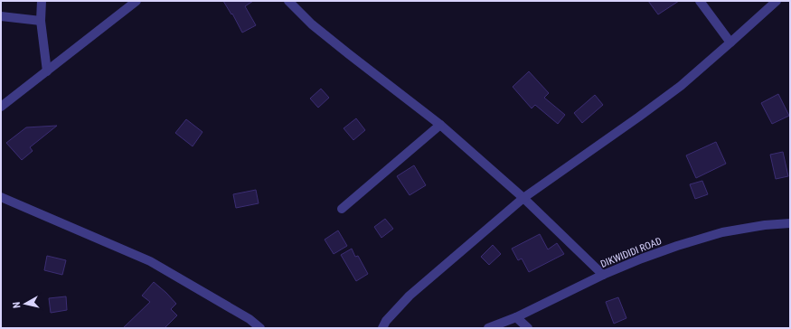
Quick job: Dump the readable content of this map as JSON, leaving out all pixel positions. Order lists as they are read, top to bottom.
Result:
{
  "streets": {
    "street": ["DIKWIDIDI ROAD"]
  },
  "north": "left"
}
